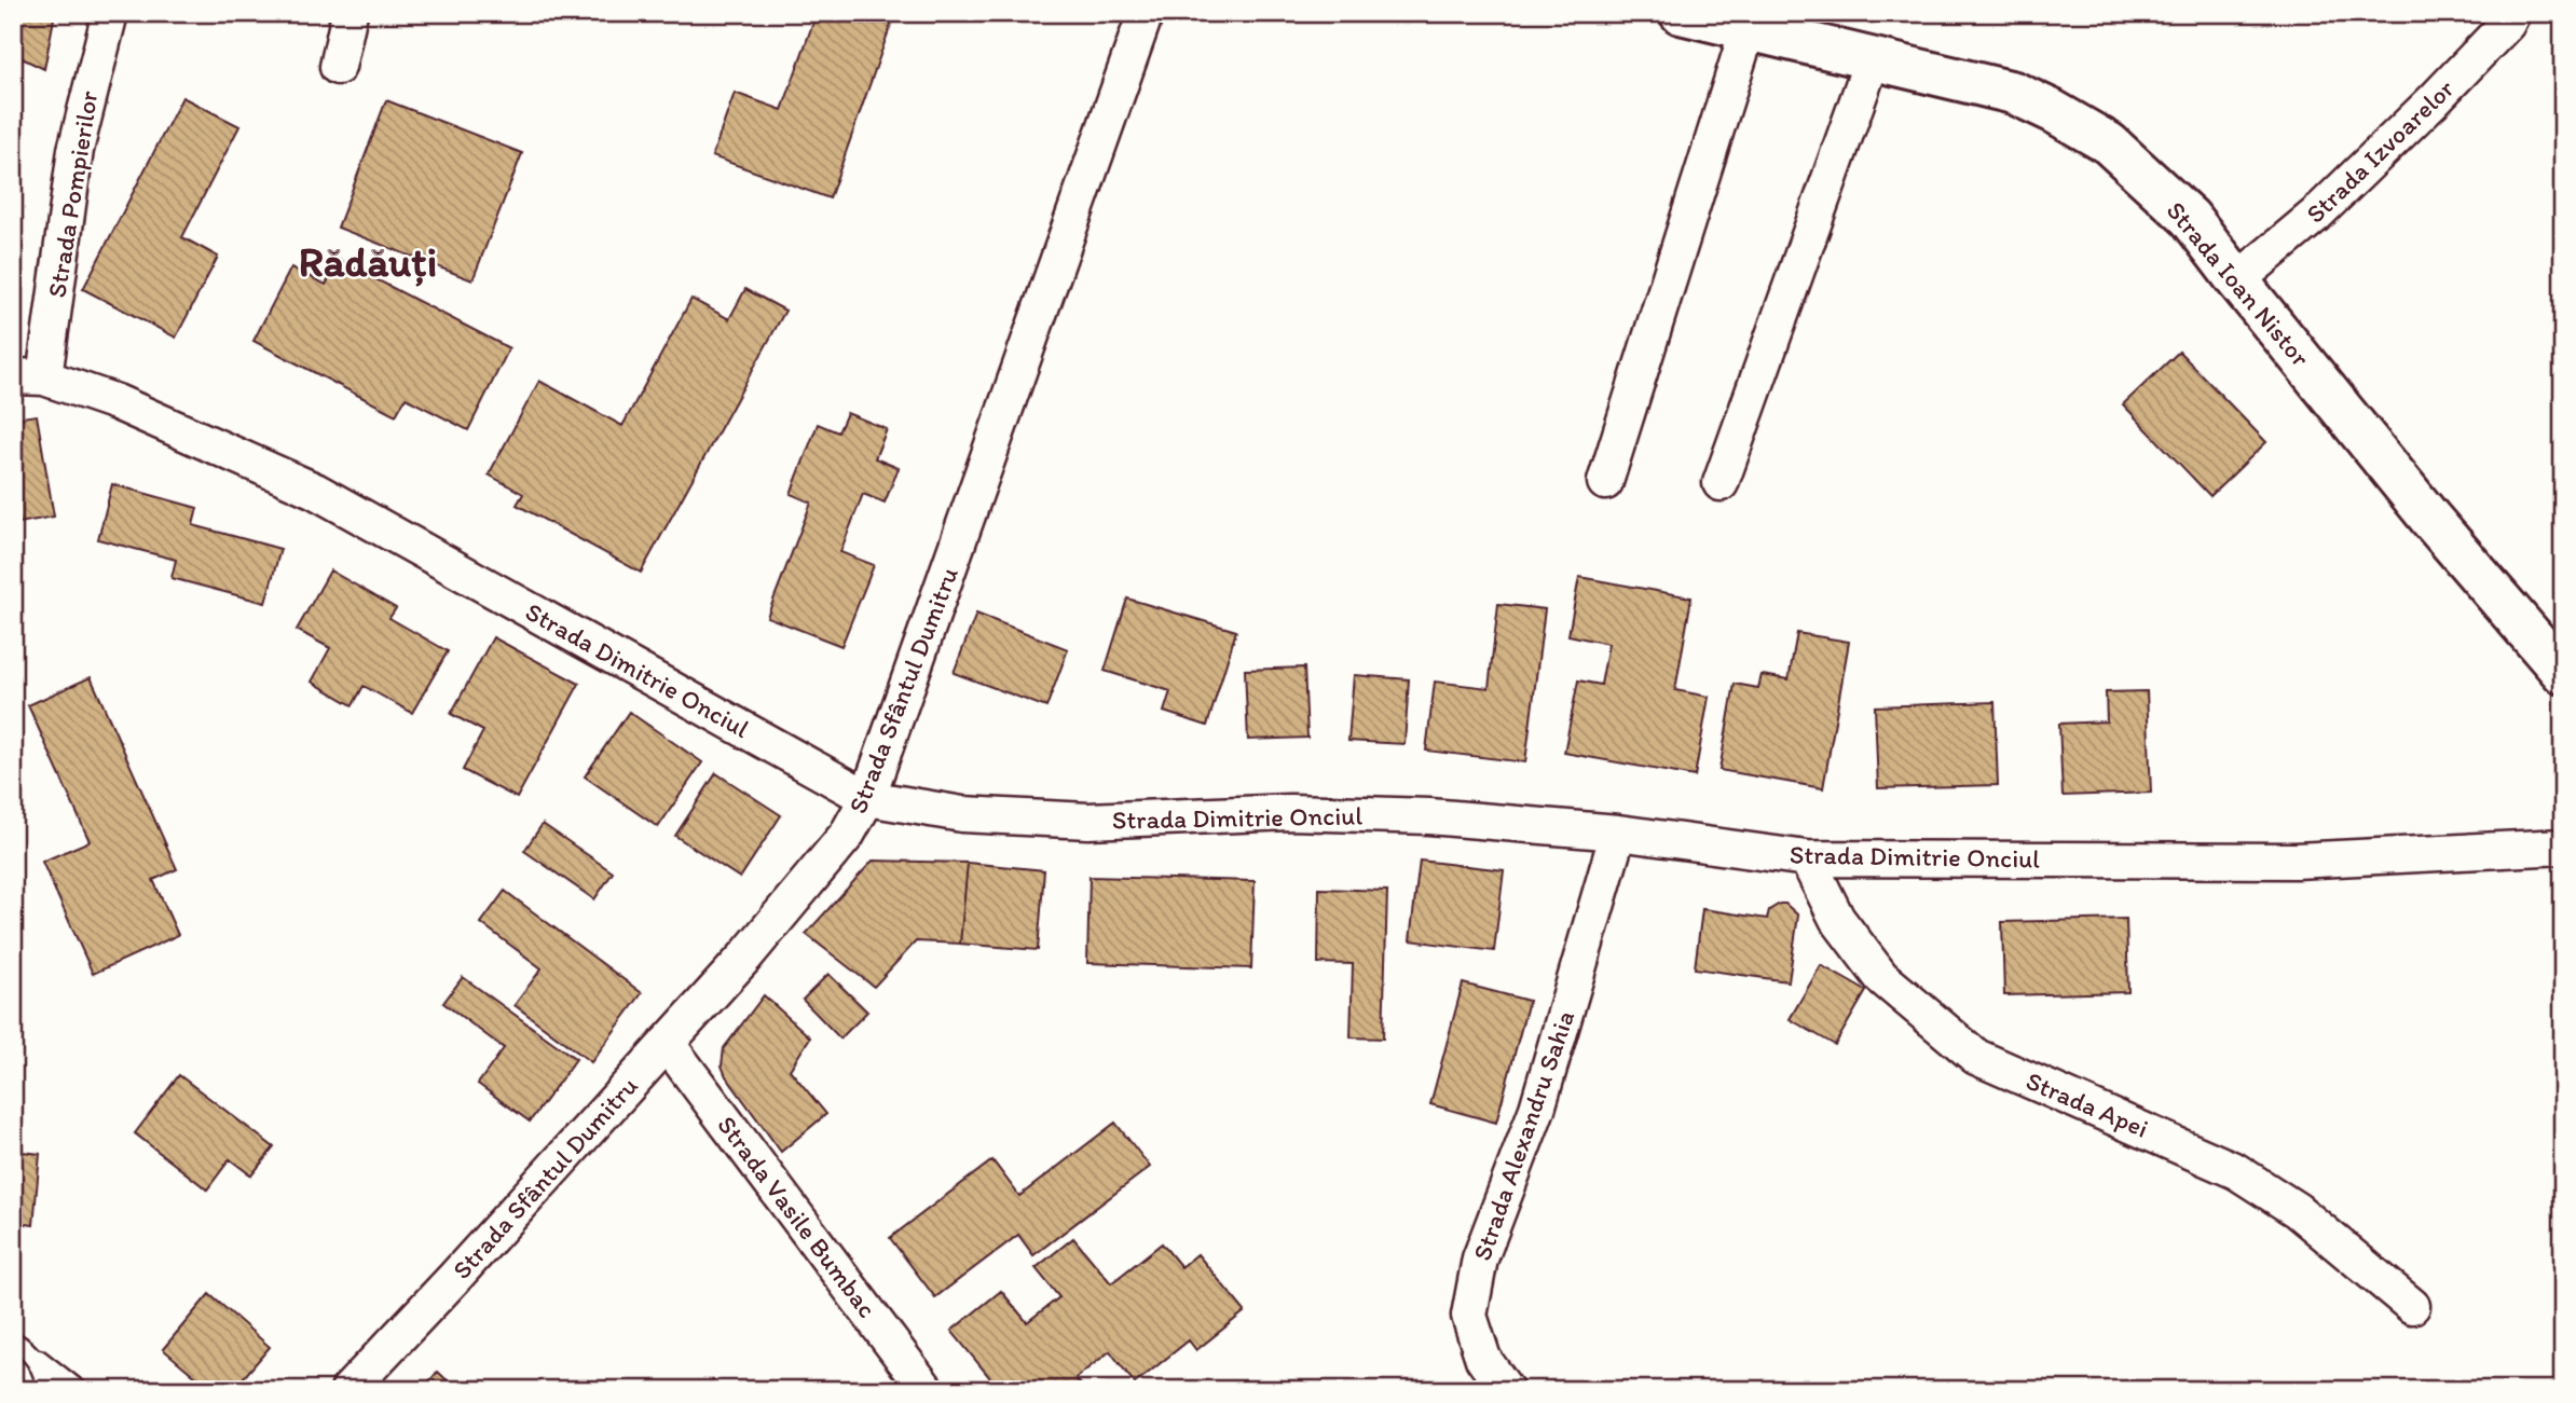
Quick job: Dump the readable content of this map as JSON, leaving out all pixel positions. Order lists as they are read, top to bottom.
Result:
{
  "streets": {
    "street": [
      "Strada Izvoarelor",
      "Strada Pompierilor",
      "Strada Ioan Nistor",
      "Strada Dimitrie Onciul",
      "Strada Sfântul Dumitru",
      "Strada Apei",
      "Strada Alexandru Sahia",
      "Strada Vasile Bumbac"
    ]
  },
  "crossings": [
    ["Strada Izvoarelor", "Strada Ioan Nistor"],
    ["Strada Pompierilor", "Strada Dimitrie Onciul"],
    ["Strada Dimitrie Onciul", "Strada Sfântul Dumitru"],
    ["Strada Dimitrie Onciul", "Strada Apei"],
    ["Strada Dimitrie Onciul", "Strada Alexandru Sahia"],
    ["Strada Sfântul Dumitru", "Strada Vasile Bumbac"]
  ],
  "districts": ["Rădăuți"]
}
